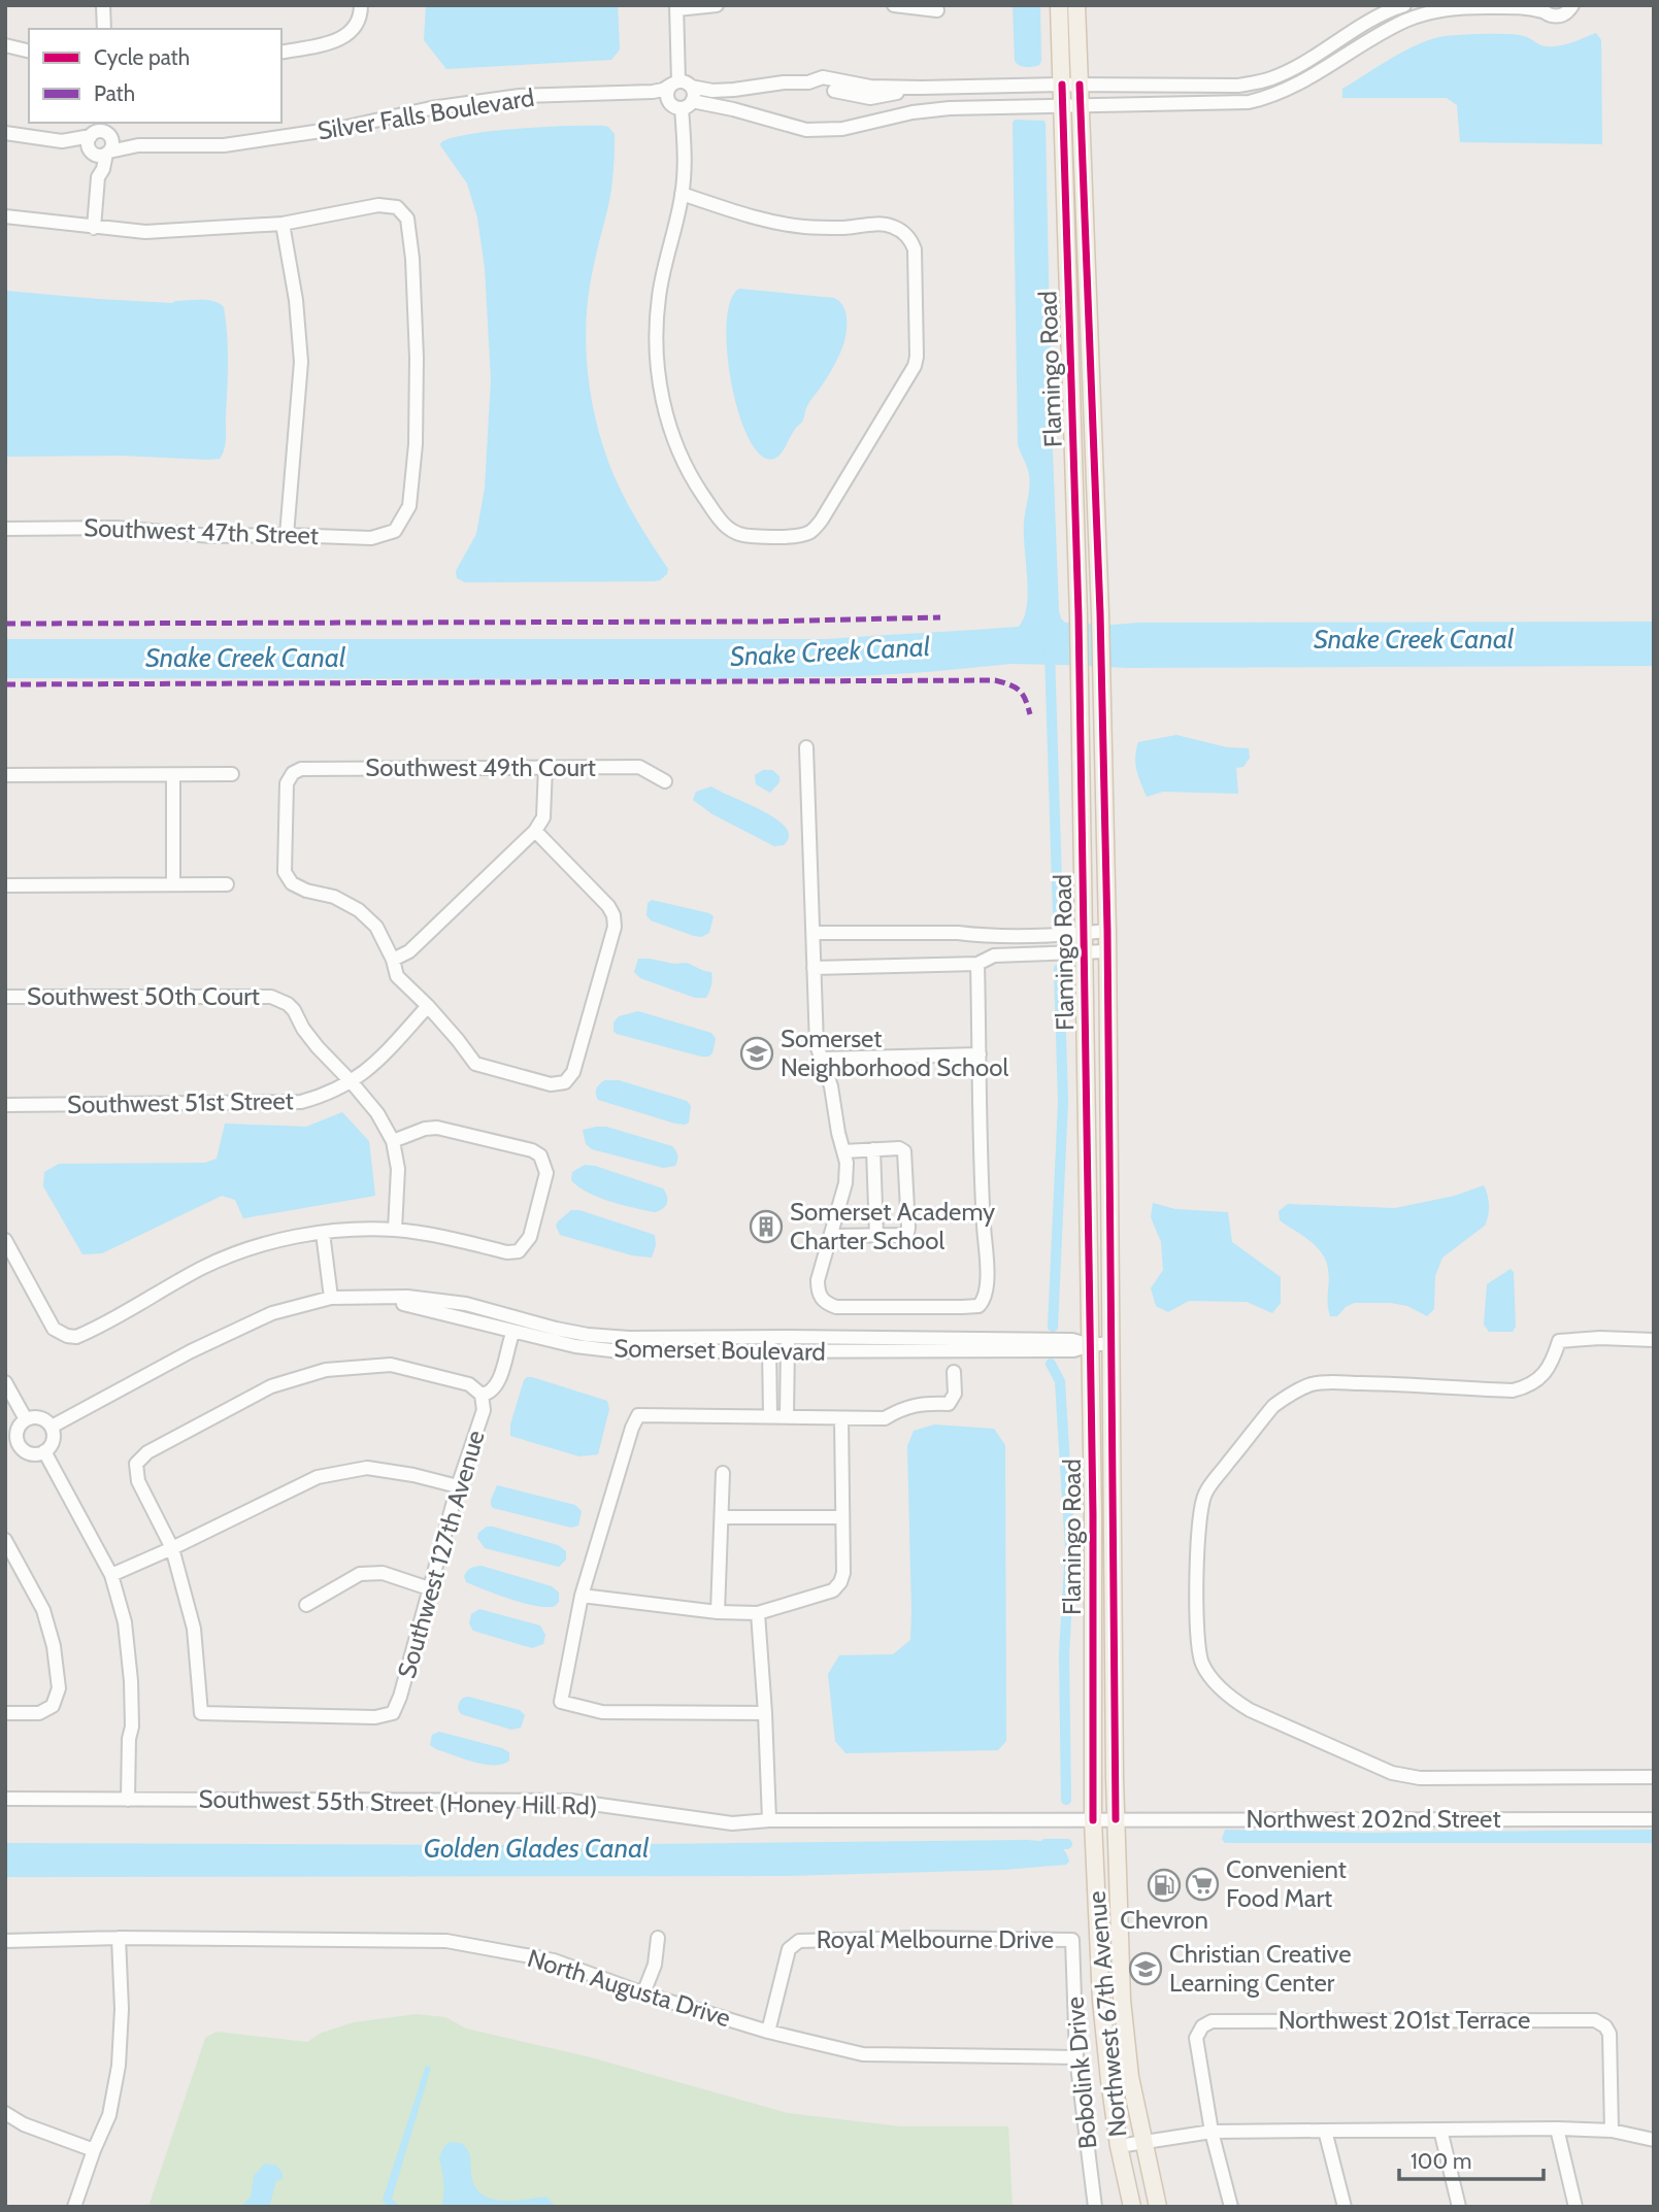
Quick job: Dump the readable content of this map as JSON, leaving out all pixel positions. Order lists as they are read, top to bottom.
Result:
{
  "streets": {
    "main road": ["Flamingo Road", "Northwest 67th Avenue"],
    "street": [
      "Silver Falls Boulevard",
      "Southwest 47th Street",
      "Southwest 49th Court",
      "Southwest 50th Court",
      "Southwest 51st Street",
      "Somerset Boulevard",
      "Southwest 127th Avenue",
      "Southwest 55th Street (Honey Hill Rd)",
      "Northwest 202nd Street",
      "Royal Melbourne Drive",
      "North Augusta Drive",
      "Northwest 201st Terrace",
      "Bobolink Drive"
    ]
  },
  "crossings": [
    ["Silver Falls Boulevard", "Flamingo Road"],
    ["Flamingo Road", "Somerset Boulevard"],
    ["Flamingo Road", "Southwest 55th Street (Honey Hill Rd)"],
    ["Flamingo Road", "Northwest 202nd Street"],
    ["Flamingo Road", "Northwest 67th Avenue"],
    ["Southwest 50th Court", "Southwest 51st Street"],
    ["Southwest 55th Street (Honey Hill Rd)", "Northwest 202nd Street"],
    ["Southwest 55th Street (Honey Hill Rd)", "Northwest 67th Avenue"],
    ["Northwest 202nd Street", "Northwest 67th Avenue"],
    ["Royal Melbourne Drive", "North Augusta Drive"],
    ["Royal Melbourne Drive", "Bobolink Drive"],
    ["North Augusta Drive", "Bobolink Drive"]
  ],
  "water": ["Snake Creek Canal", "Golden Glades Canal"],
  "places": {
    "school or university": ["Somerset Neighborhood School", "Christian Creative Learning Center"],
    "building": ["Somerset Academy Charter School"],
    "supermarket": ["Convenient Food Mart"],
    "fuel station": ["Chevron"]
  },
  "legend": ["Cycle path", "Path"],
  "scale_bar": "100 m"
}
